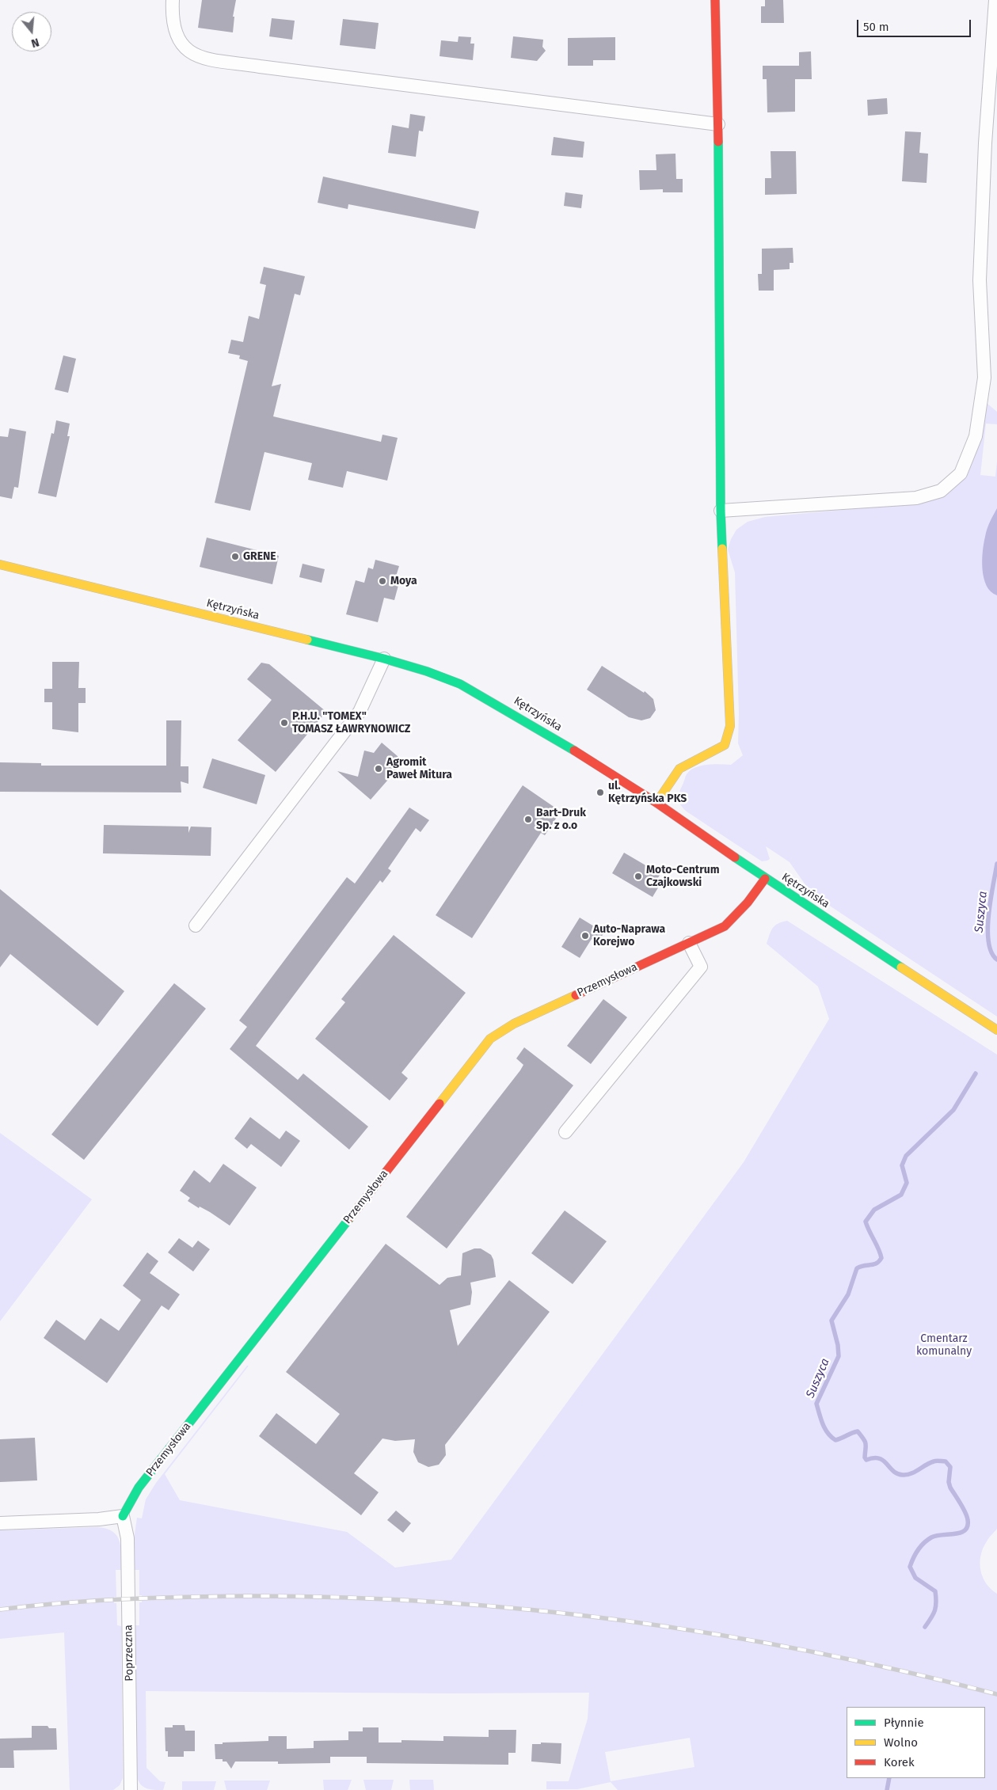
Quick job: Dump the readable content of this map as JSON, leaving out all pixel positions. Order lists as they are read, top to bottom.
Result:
{
  "streets": {
    "street": ["Kętrzyńska", "Przemysłowa", "Poprzeczna"]
  },
  "crossings": [
    ["Kętrzyńska", "Przemysłowa"],
    ["Przemysłowa", "Poprzeczna"]
  ],
  "water": ["Suszyca"],
  "parks": ["Cmentarz komunalny"],
  "places": [
    "GRENE",
    "Moya",
    "P.H.U. \"TOMEX\" TOMASZ ŁAWRYNOWICZ",
    "Agromit Paweł Mitura",
    "ul. Kętrzyńska PKS",
    "Bart-Druk Sp. z o.o",
    "Moto-Centrum Czajkowski",
    "Auto-Naprawa Korejwo"
  ],
  "legend": ["Płynnie", "Wolno", "Korek"],
  "scale_bar": "50 m",
  "north": "bottom"
}
